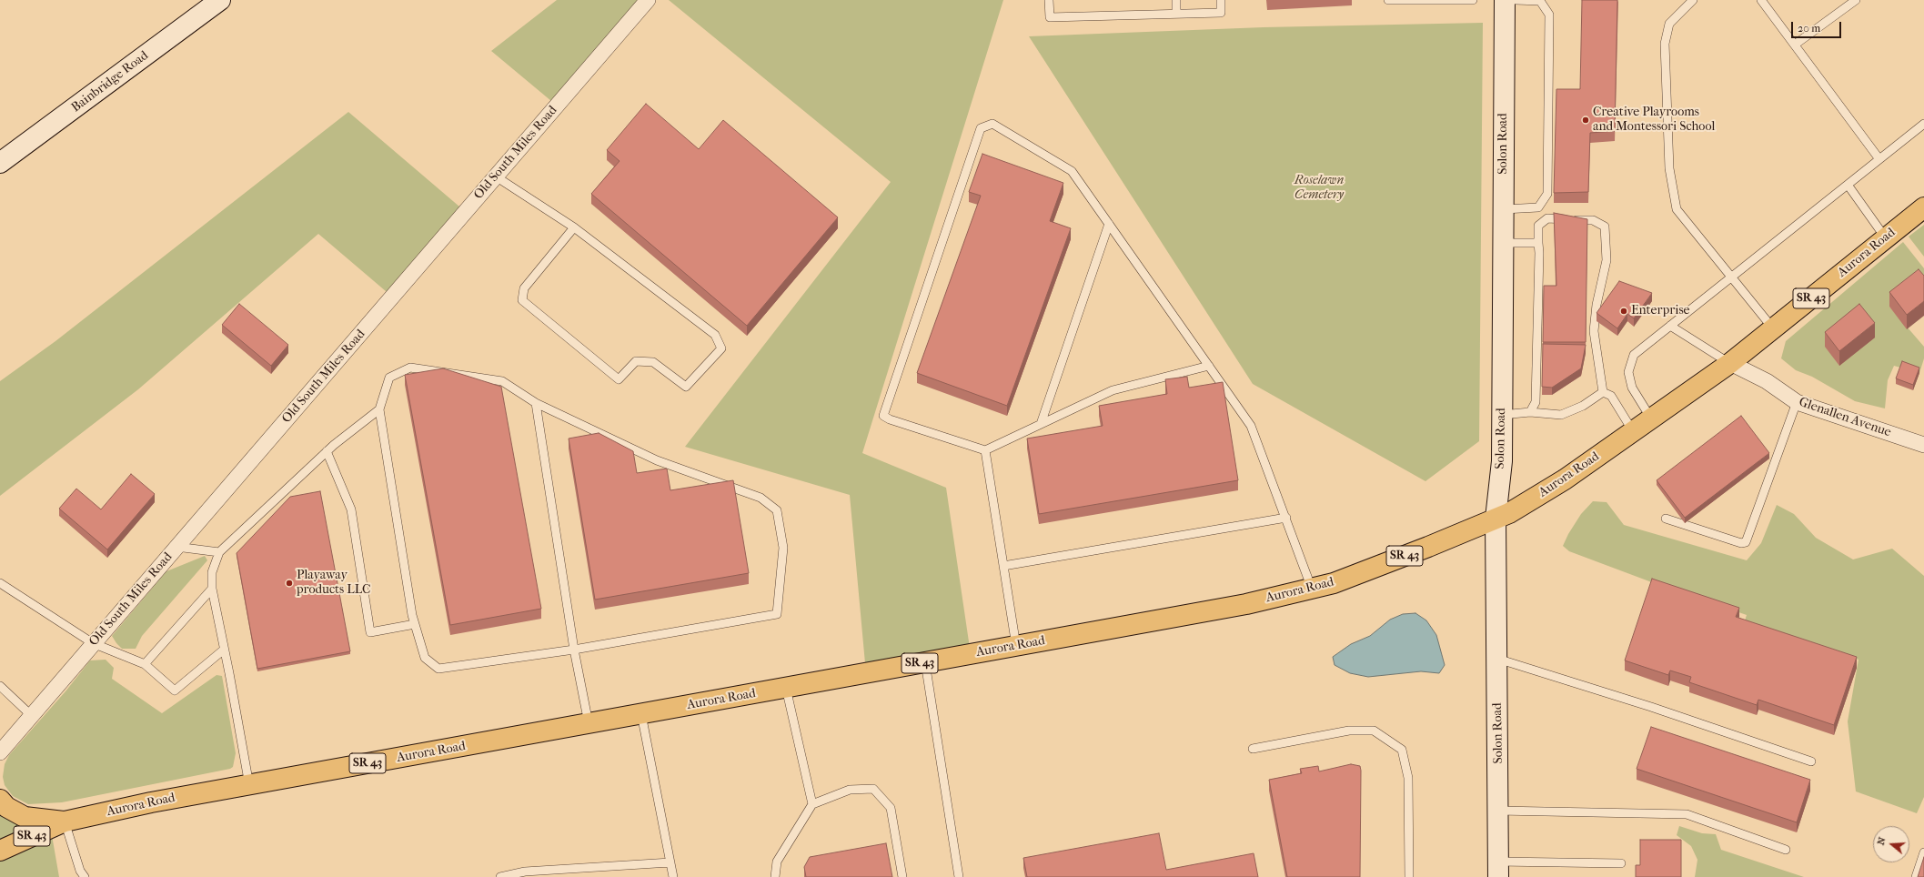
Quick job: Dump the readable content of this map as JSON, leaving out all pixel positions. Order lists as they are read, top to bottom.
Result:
{
  "streets": {
    "main road": ["Aurora Road", "SR 43"],
    "street": [
      "Bainbridge Road",
      "Solon Road",
      "Old South Miles Road",
      "Glenallen Avenue"
    ]
  },
  "crossings": [
    ["Solon Road", "Aurora Road"],
    ["Aurora Road", "Glenallen Avenue"]
  ],
  "parks": ["Roselawn Cemetery"],
  "places": ["Creative Playrooms and Montessori School", "Enterprise", "Playaway products LLC"],
  "scale_bar": "20 m",
  "north": "left"
}
